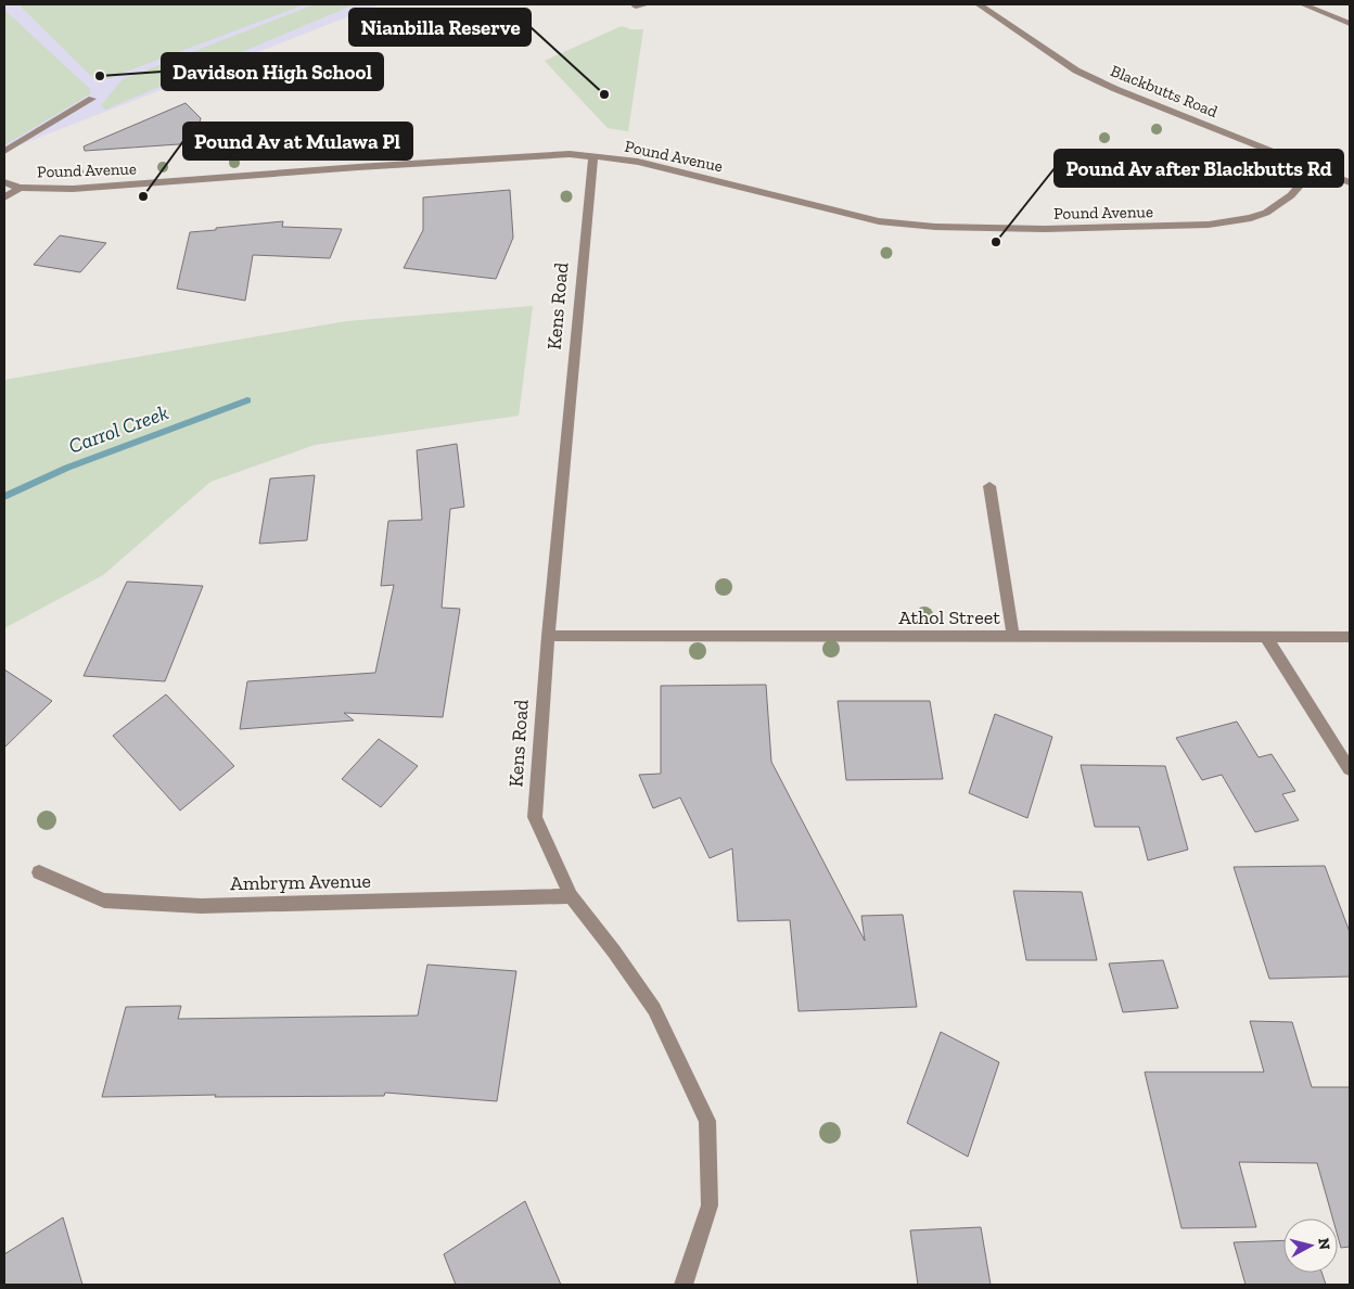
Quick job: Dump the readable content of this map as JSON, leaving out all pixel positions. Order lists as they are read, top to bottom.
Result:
{
  "streets": {
    "street": [
      "Blackbutts Road",
      "Pound Avenue",
      "Kens Road",
      "Athol Street",
      "Ambrym Avenue"
    ]
  },
  "crossings": [
    ["Blackbutts Road", "Pound Avenue"],
    ["Pound Avenue", "Kens Road"],
    ["Kens Road", "Athol Street"],
    ["Kens Road", "Ambrym Avenue"]
  ],
  "water": ["Carrol Creek"],
  "places": [
    "Davidson High School",
    "Nianbilla Reserve",
    "Pound Av at Mulawa Pl",
    "Pound Av after Blackbutts Rd"
  ],
  "north": "right"
}
